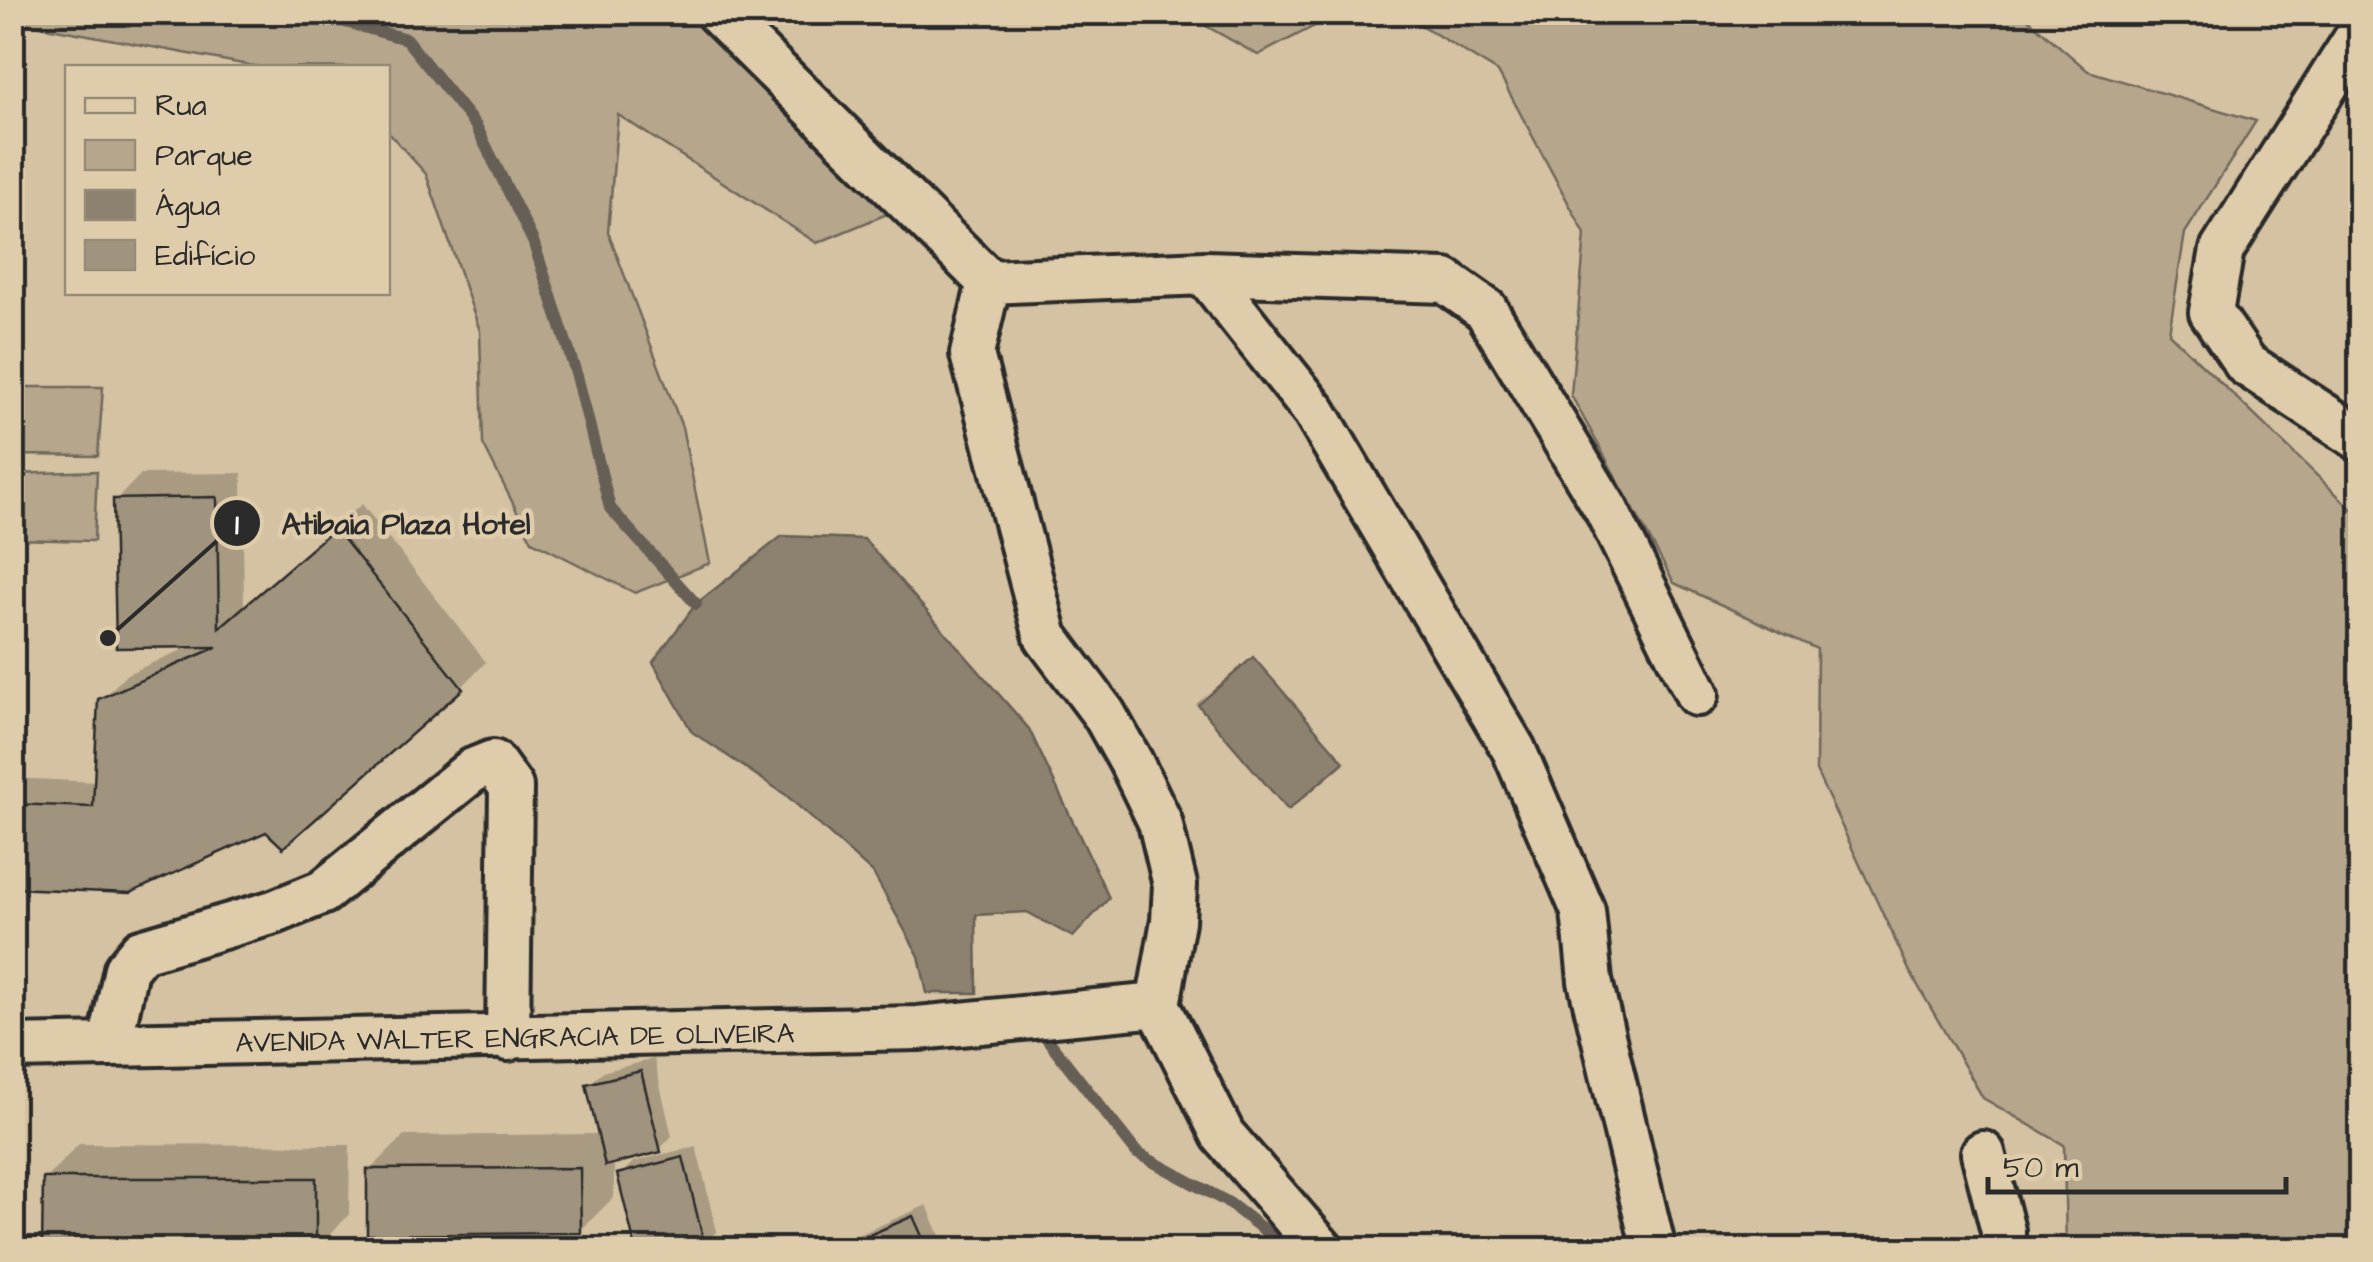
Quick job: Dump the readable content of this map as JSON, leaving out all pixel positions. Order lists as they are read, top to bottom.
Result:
{
  "streets": {
    "street": ["AVENIDA WALTER ENGRACIA DE OLIVEIRA"]
  },
  "places": ["Atibaia Plaza Hotel"],
  "legend": [
    "Rua",
    "Parque",
    "Água",
    "Edifício"
  ],
  "scale_bar": "50 m"
}
